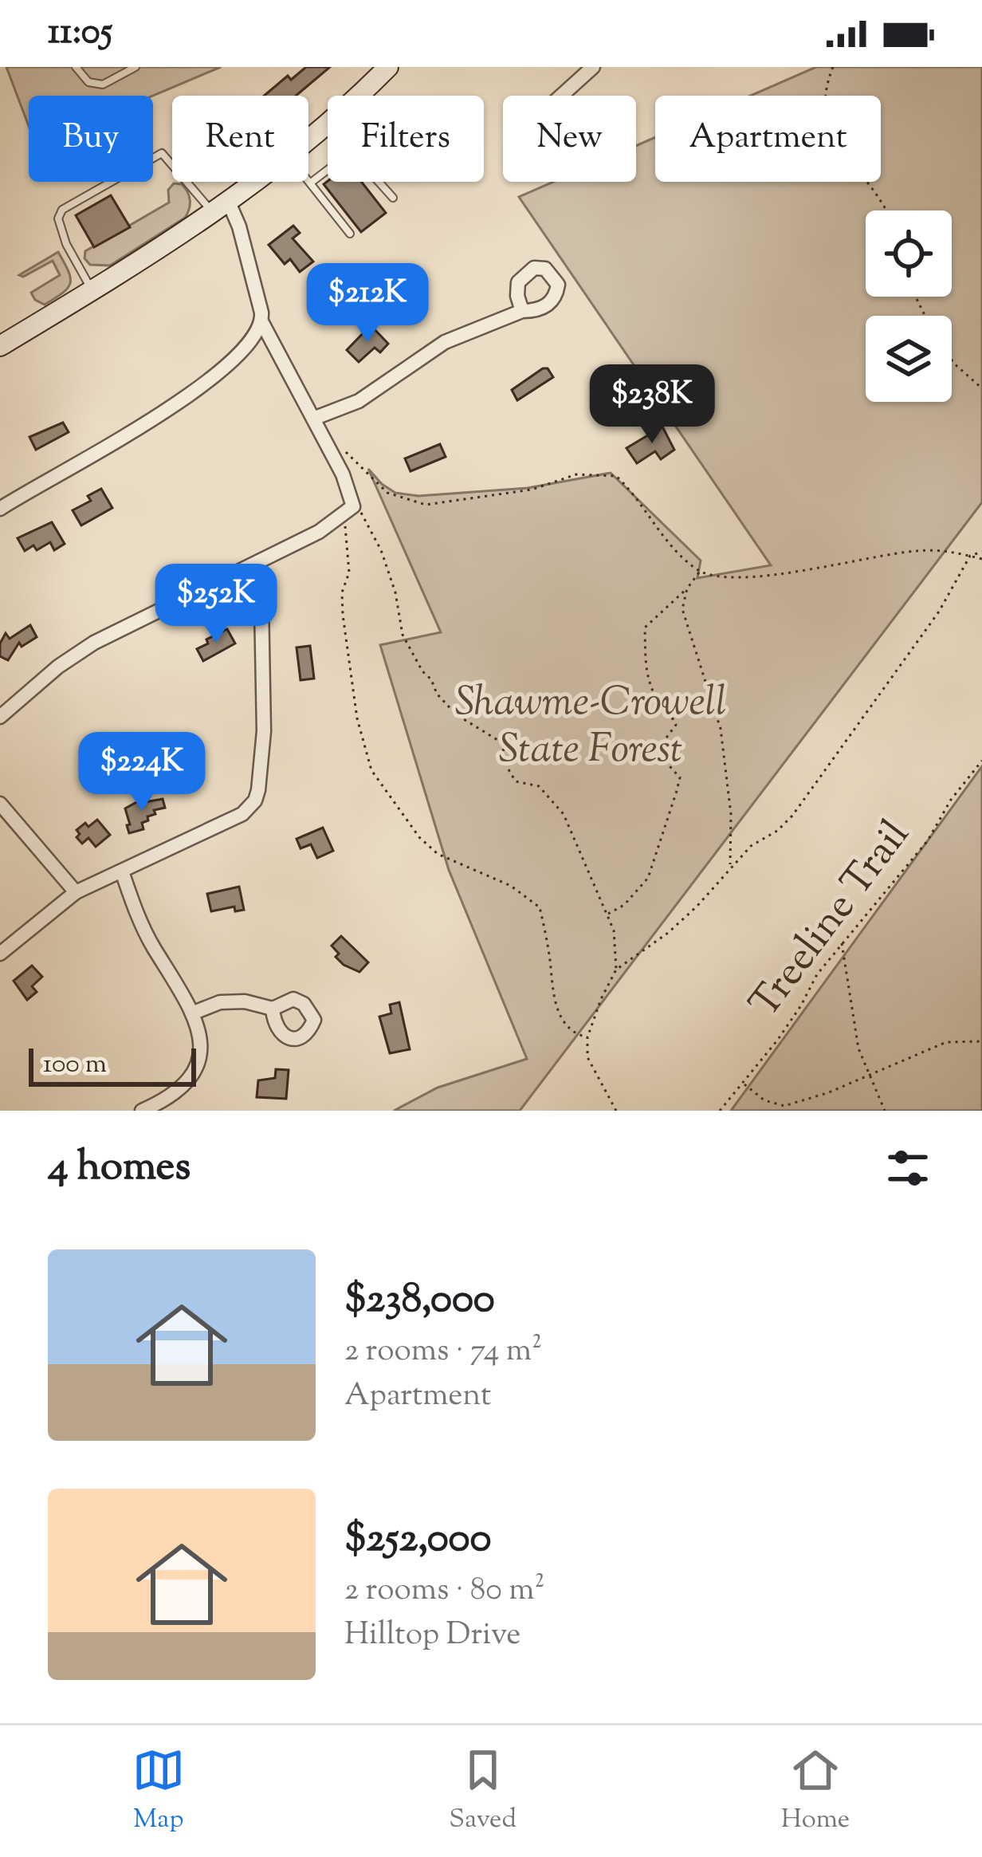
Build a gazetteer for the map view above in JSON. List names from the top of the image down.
{
  "streets": {
    "path": ["Treeline Trail"]
  },
  "parks": ["Shawme-Crowell State Forest"],
  "scale_bar": "100 m",
  "page": {
    "status": "11:05",
    "chip": [
      "Buy",
      "Rent",
      "Filters",
      "New",
      "Apartment"
    ],
    "price": [
      "$212K",
      "$238K",
      "$252K",
      "$224K"
    ],
    "scale": "100 m",
    "heading": "4 homes",
    "list": [
      {
        "name": "$238,000",
        "note": "2 rooms · 74 m² · Apartment"
      },
      {
        "name": "$252,000",
        "note": "2 rooms · 80 m² · Hilltop Drive"
      }
    ],
    "tabs": ["Map", "Saved", "Home"]
  }
}
